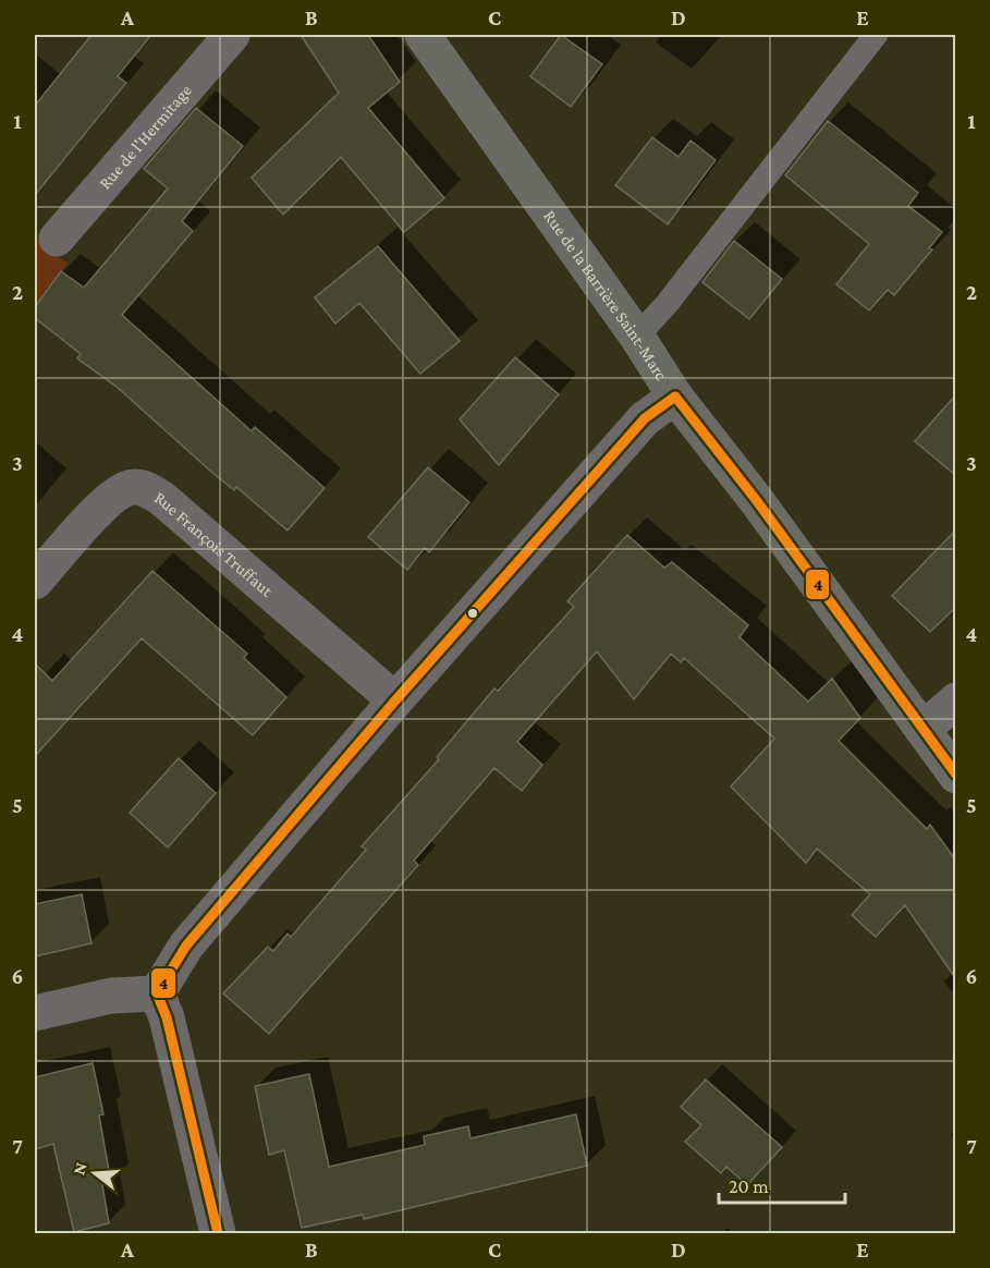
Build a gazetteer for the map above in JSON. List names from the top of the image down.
{
  "streets": {
    "main road": ["Rue de la Barrière Saint-Marc"],
    "street": ["Rue de l'Hermitage", "Rue François Truffaut"]
  },
  "lines": ["transit line 4"],
  "scale_bar": "20 m",
  "north": "left",
  "grid": {
    "columns": [
      "A",
      "B",
      "C",
      "D",
      "E"
    ],
    "rows": [
      "1",
      "2",
      "3",
      "4",
      "5",
      "6",
      "7"
    ]
  }
}
